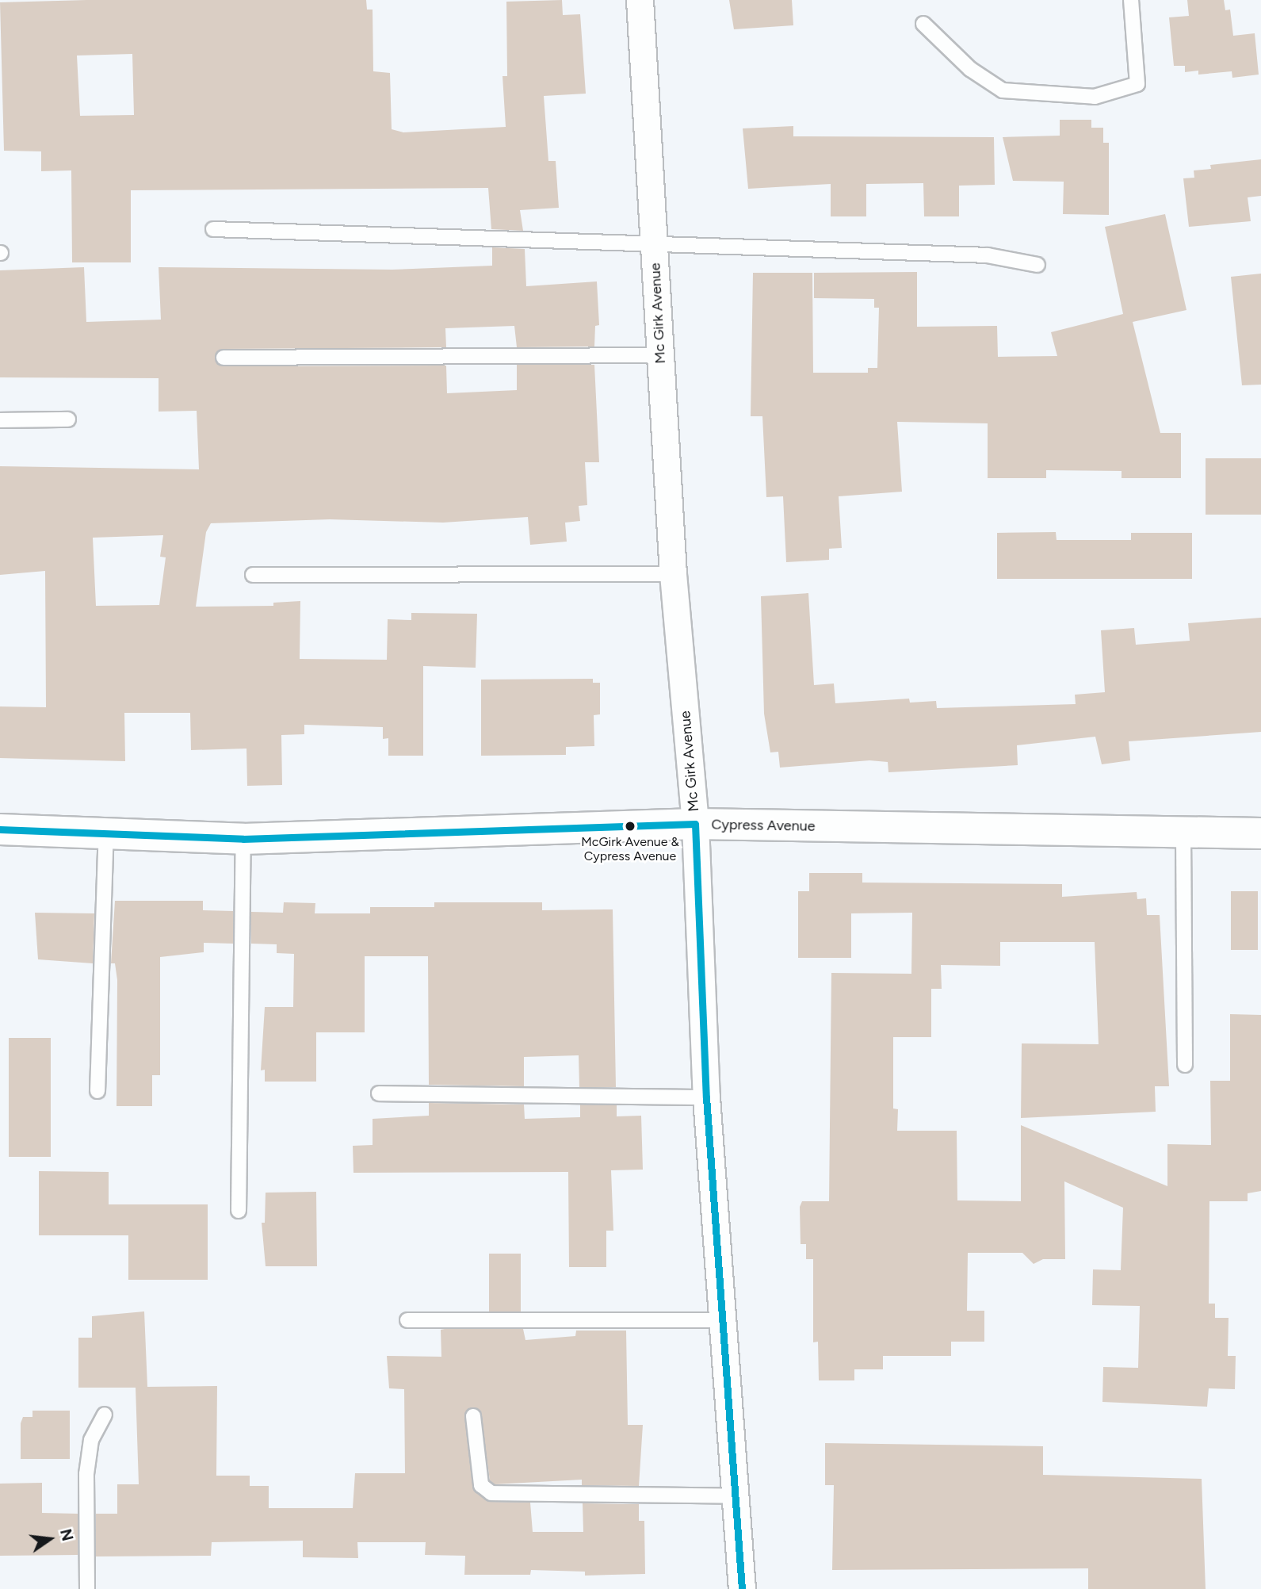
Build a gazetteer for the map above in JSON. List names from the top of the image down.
{
  "streets": {
    "street": ["Mc Girk Avenue", "Cypress Avenue"]
  },
  "crossings": [
    ["Mc Girk Avenue", "Cypress Avenue"]
  ],
  "places": ["McGirk Avenue & Cypress Avenue"],
  "north": "right"
}
